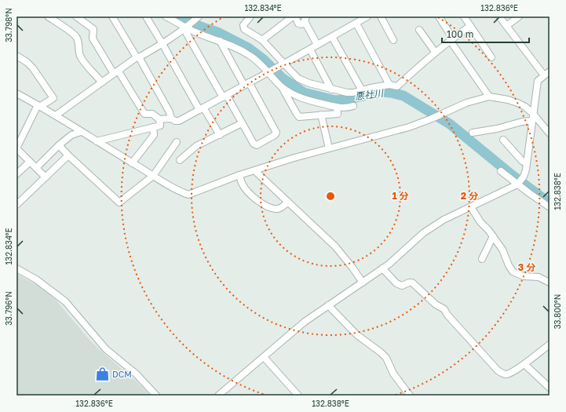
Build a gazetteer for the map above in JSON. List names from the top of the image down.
{
  "water": ["悪社川"],
  "places": {
    "shop": ["DCM"]
  },
  "scale_bar": "100 m",
  "coordinates": [
    "132.834°E",
    "132.836°E",
    "33.798°N",
    "132.838°E",
    "33.796°N",
    "33.800°N"
  ],
  "rings": ["1 分", "2 分", "3 分"]
}
